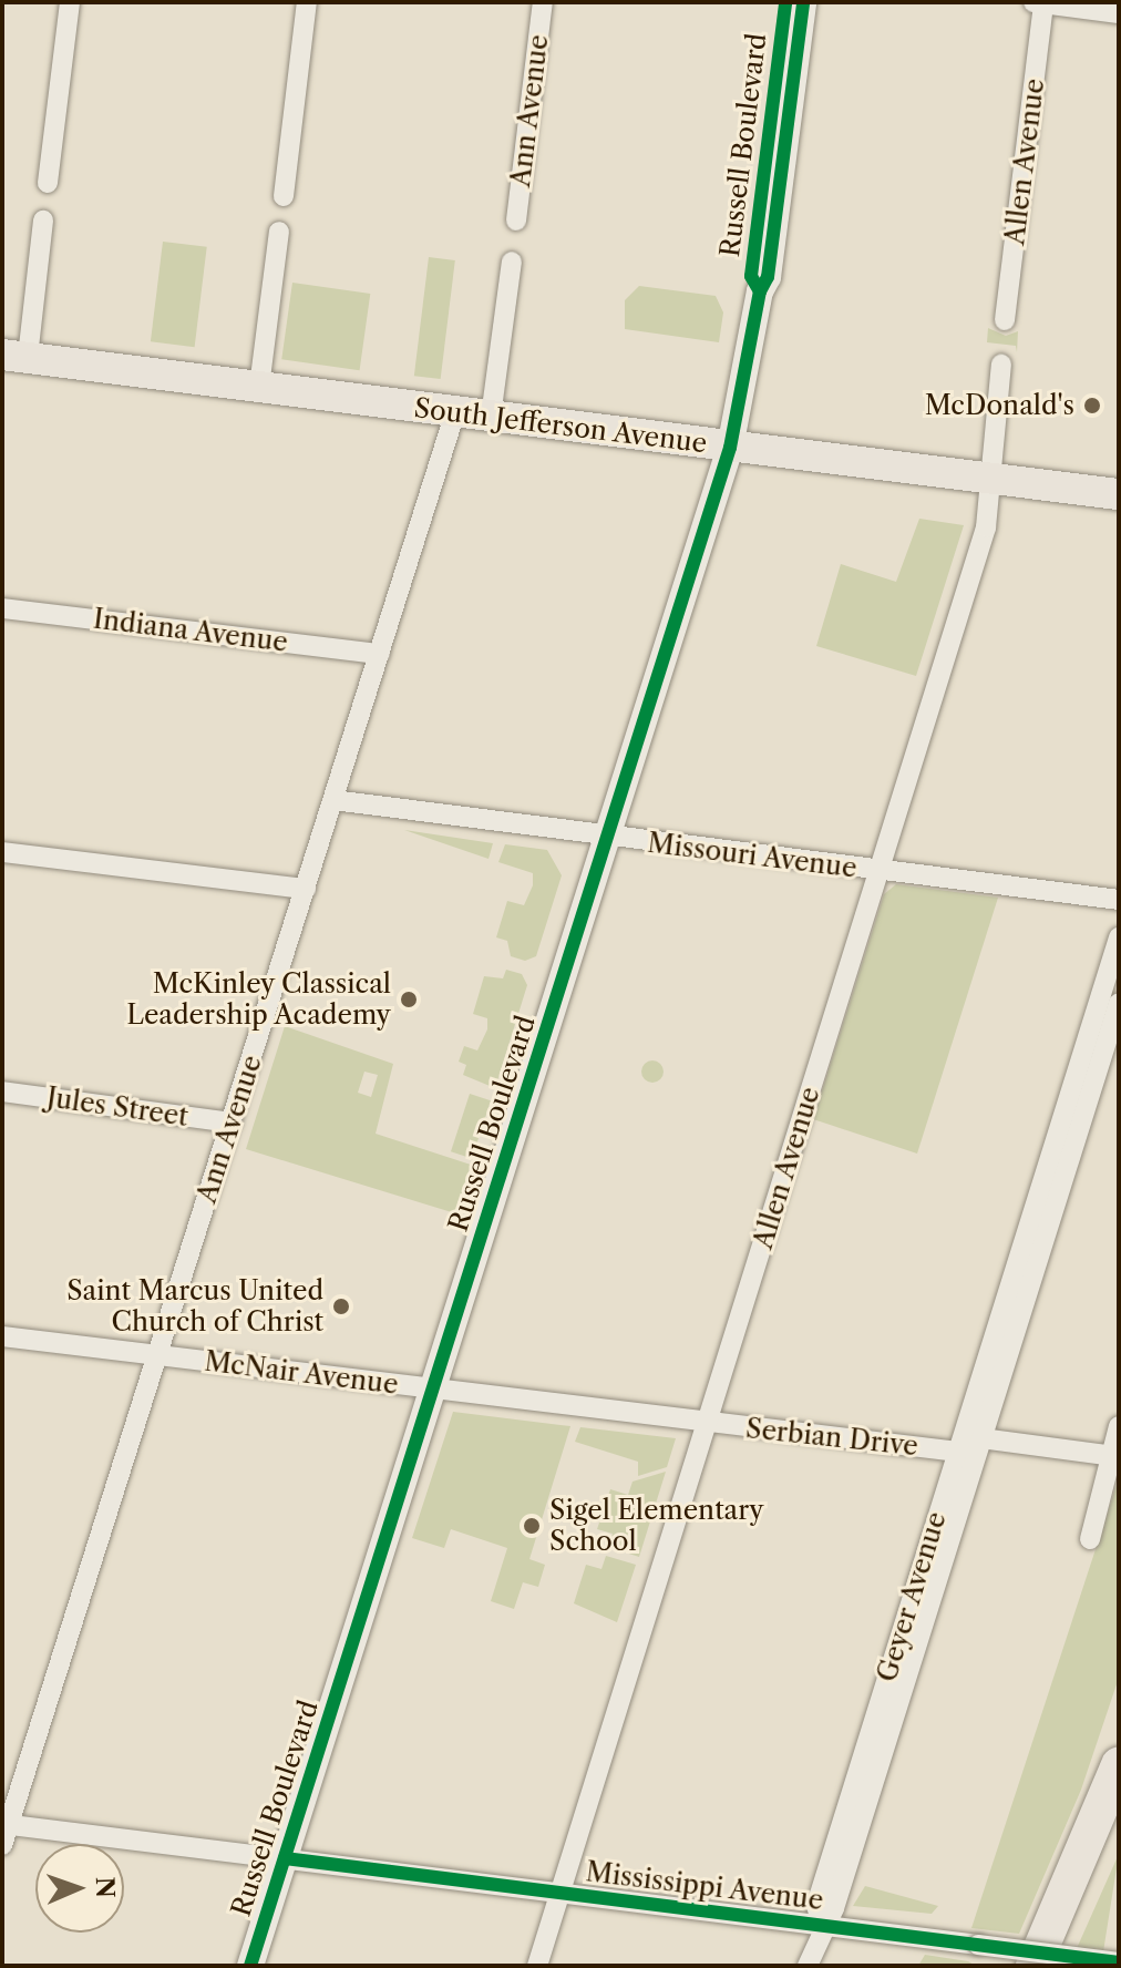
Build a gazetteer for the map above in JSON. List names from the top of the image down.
{
  "streets": {
    "main road": ["Russell Boulevard", "South Jefferson Avenue"],
    "street": [
      "Ann Avenue",
      "Allen Avenue",
      "Indiana Avenue",
      "Missouri Avenue",
      "Jules Street",
      "McNair Avenue",
      "Serbian Drive",
      "Geyer Avenue",
      "Mississippi Avenue"
    ]
  },
  "crossings": [
    ["Ann Avenue", "South Jefferson Avenue"],
    ["Ann Avenue", "Indiana Avenue"],
    ["Ann Avenue", "Missouri Avenue"],
    ["Ann Avenue", "Jules Street"],
    ["Ann Avenue", "McNair Avenue"],
    ["Ann Avenue", "Mississippi Avenue"],
    ["Russell Boulevard", "South Jefferson Avenue"],
    ["Russell Boulevard", "Missouri Avenue"],
    ["Russell Boulevard", "McNair Avenue"],
    ["Russell Boulevard", "Mississippi Avenue"],
    ["Allen Avenue", "South Jefferson Avenue"],
    ["Allen Avenue", "Missouri Avenue"],
    ["Allen Avenue", "McNair Avenue"],
    ["Allen Avenue", "Serbian Drive"],
    ["Allen Avenue", "Mississippi Avenue"],
    ["McNair Avenue", "Serbian Drive"],
    ["Serbian Drive", "Geyer Avenue"],
    ["Geyer Avenue", "Mississippi Avenue"]
  ],
  "places": [
    "McDonald's",
    "McKinley Classical Leadership Academy",
    "Saint Marcus United Church of Christ",
    "Sigel Elementary School"
  ],
  "north": "right"
}
